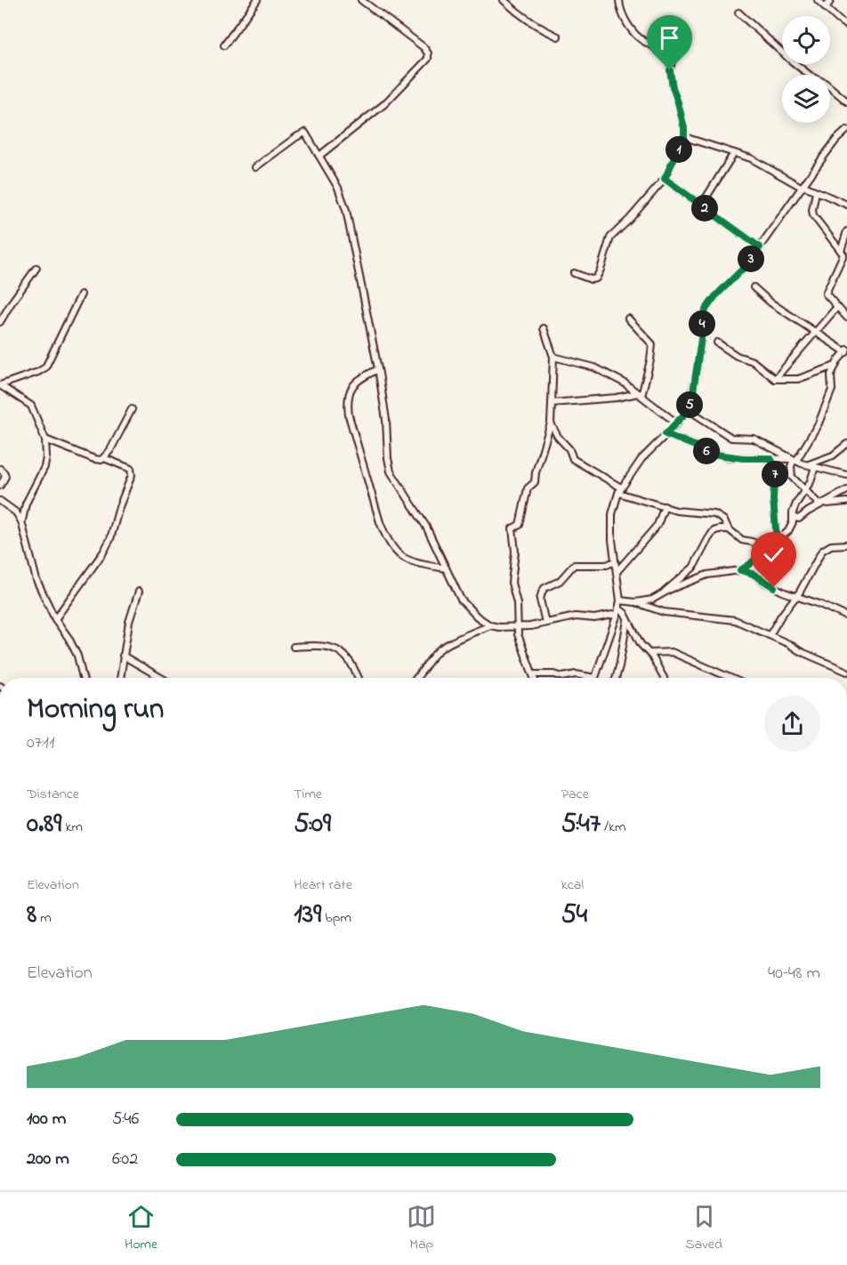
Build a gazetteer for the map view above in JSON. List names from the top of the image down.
{
  "page": {
    "pins": [
      "1",
      "2",
      "3",
      "4",
      "5",
      "6",
      "7"
    ],
    "heading": ["Morning run", "07:11"],
    "stats": [
      ["Distance", "0.89 km"],
      ["Time", "5:09"],
      ["Pace", "5:47 /km"],
      ["Elevation", "8 m"],
      ["Heart rate", "139 bpm"],
      ["kcal", "54"]
    ],
    "chart": ["Elevation", "40–48 m"],
    "list": [
      {
        "name": "100 m",
        "note": "5:46"
      },
      {
        "name": "200 m",
        "note": "6:02"
      }
    ],
    "tabs": ["Home", "Map", "Saved"]
  }
}
